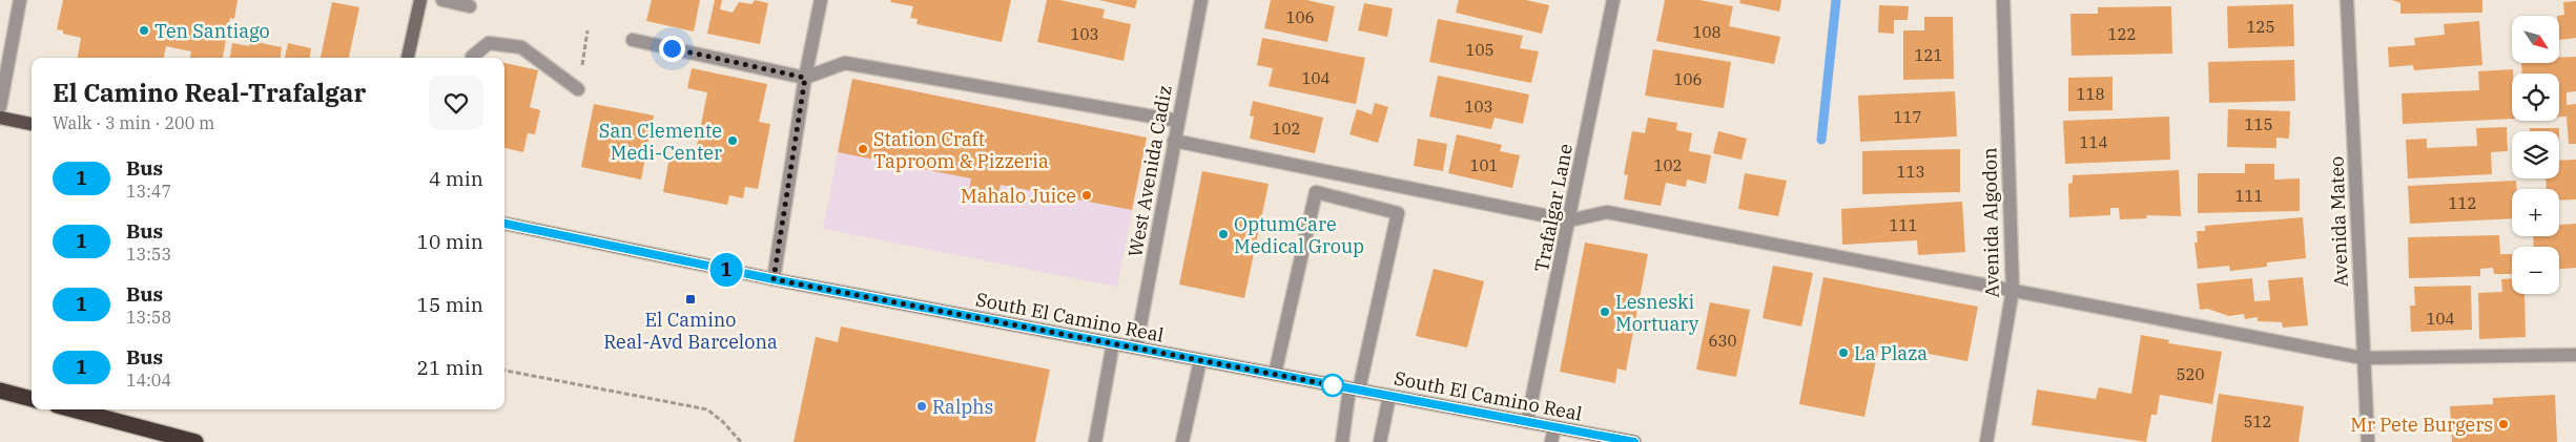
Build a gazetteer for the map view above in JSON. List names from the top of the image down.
{
  "streets": {
    "main road": ["South El Camino Real"],
    "street": [
      "West Avenida Cadiz",
      "Trafalgar Lane",
      "Avenida Mateo",
      "Avenida Algodon"
    ]
  },
  "crossings": [
    ["West Avenida Cadiz", "South El Camino Real"],
    ["Trafalgar Lane", "South El Camino Real"]
  ],
  "places": {
    "other": [
      "Ten Santiago",
      "San Clemente Medi-Center",
      "Station Craft Taproom & Pizzeria",
      "Mahalo Juice",
      "OptumCare Medical Group",
      "Lesneski Mortuary",
      "La Plaza",
      "Ralphs",
      "Mr Pete Burgers"
    ],
    "transit": ["El Camino Real-Avd Barcelona"]
  },
  "lines": ["bus line 1"],
  "house_numbers": [
    "106",
    "125",
    "108",
    "103",
    "122",
    "105",
    "121",
    "104",
    "106",
    "118",
    "103",
    "117",
    "115",
    "102",
    "114",
    "101",
    "102",
    "113",
    "111",
    "112",
    "111",
    "104",
    "630",
    "520",
    "512"
  ],
  "north": "bottom right",
  "page": {
    "on_map": "1",
    "map_buttons": ["+", "−"],
    "heading": ["El Camino Real-Trafalgar", "Walk · 3 min · 200 m"],
    "list": [
      {
        "mark": "1",
        "name": "Bus",
        "note": "13:47",
        "value": "4 min"
      },
      {
        "mark": "1",
        "name": "Bus",
        "note": "13:53",
        "value": "10 min"
      },
      {
        "mark": "1",
        "name": "Bus",
        "note": "13:58",
        "value": "15 min"
      },
      {
        "mark": "1",
        "name": "Bus",
        "note": "14:04",
        "value": "21 min"
      }
    ]
  }
}
